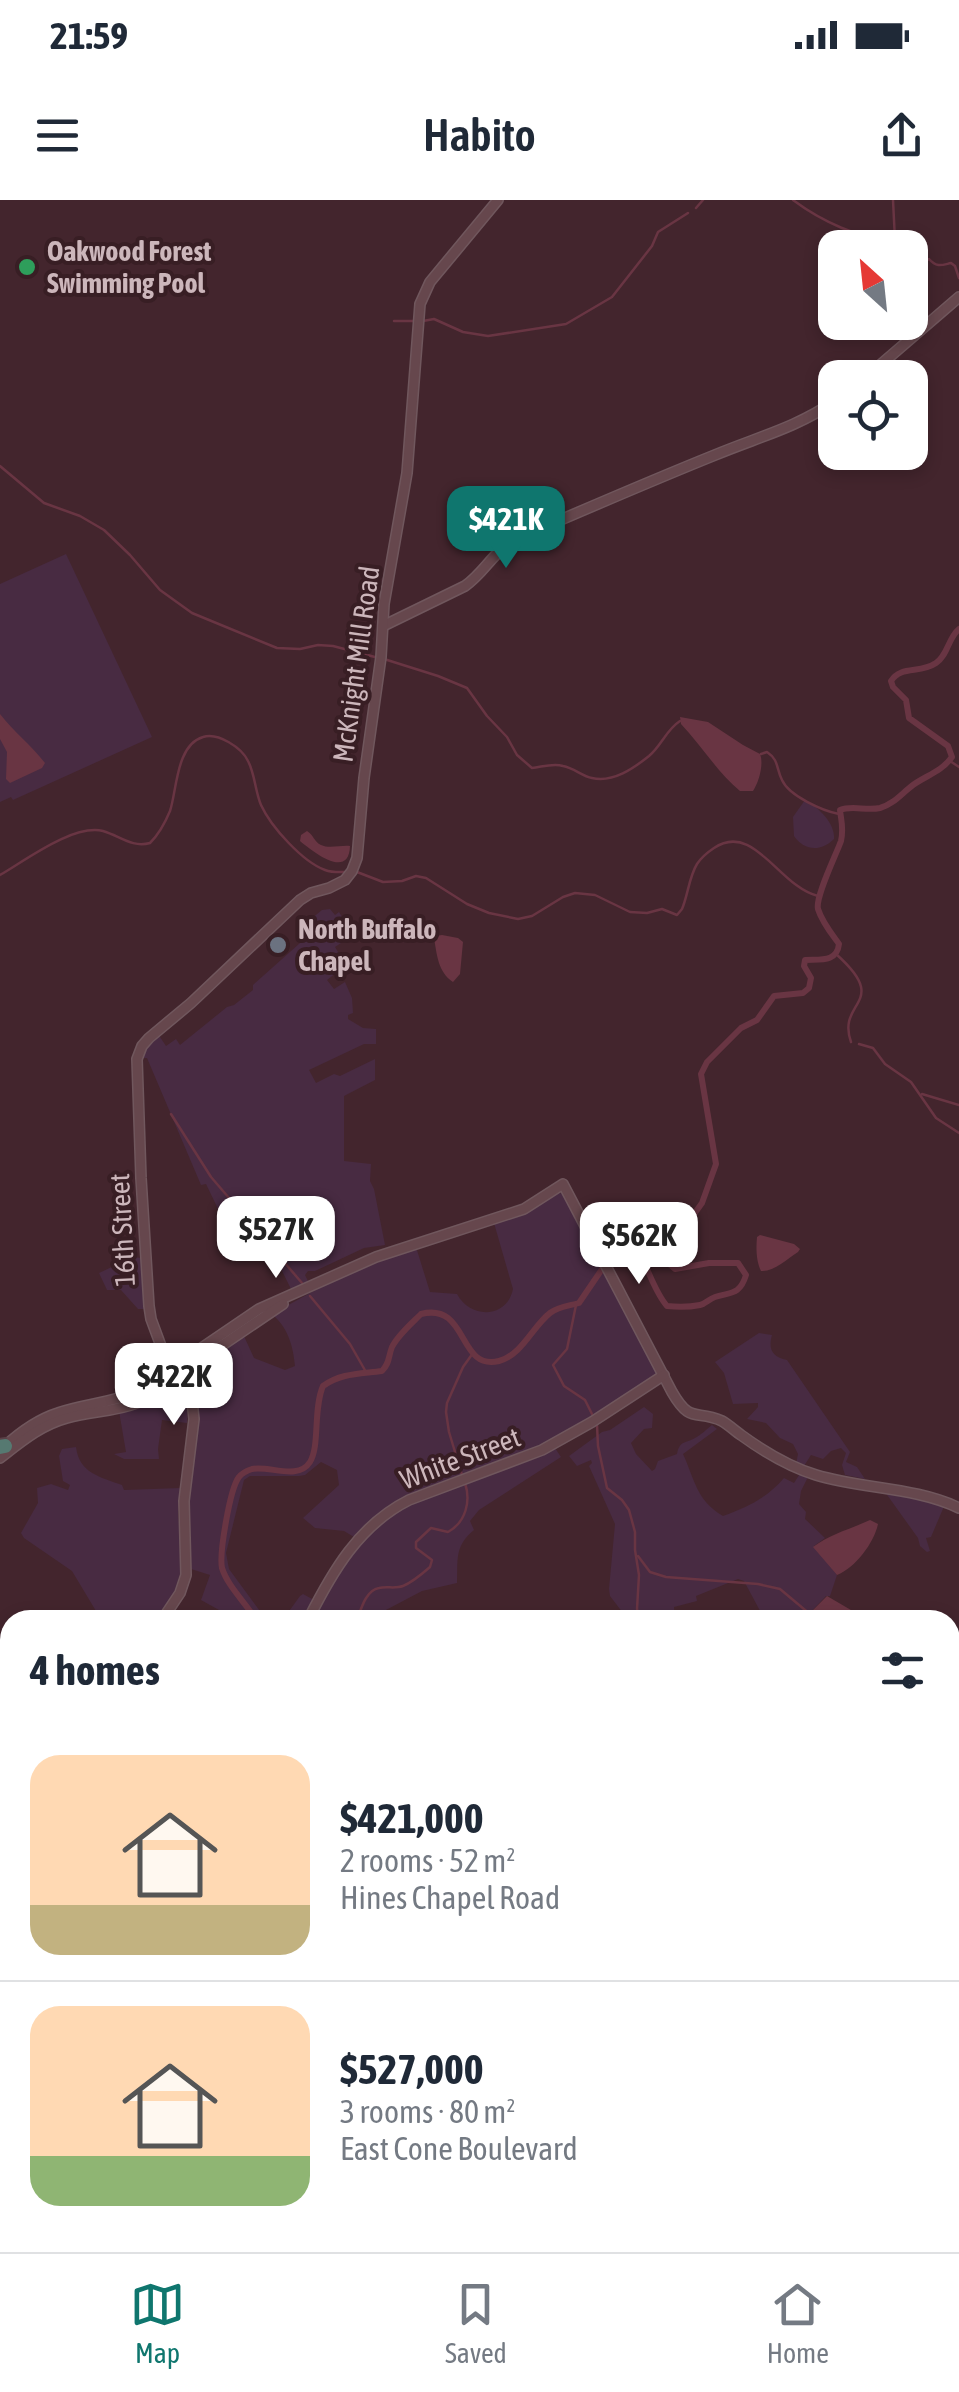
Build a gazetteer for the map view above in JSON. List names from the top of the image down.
{
  "streets": {
    "street": ["McKnight Mill Road", "16th Street", "White Street"]
  },
  "crossings": [
    ["McKnight Mill Road", "16th Street"]
  ],
  "places": ["Oakwood Forest Swimming Pool", "North Buffalo Chapel"],
  "north": "top left",
  "page": {
    "status": "21:59",
    "header": "Habito",
    "price": [
      "$421K",
      "$527K",
      "$562K",
      "$422K"
    ],
    "heading": "4 homes",
    "list": [
      {
        "name": "$421,000",
        "note": "2 rooms · 52 m² · Hines Chapel Road"
      },
      {
        "name": "$527,000",
        "note": "3 rooms · 80 m² · East Cone Boulevard"
      }
    ],
    "tabs": ["Map", "Saved", "Home"]
  }
}
